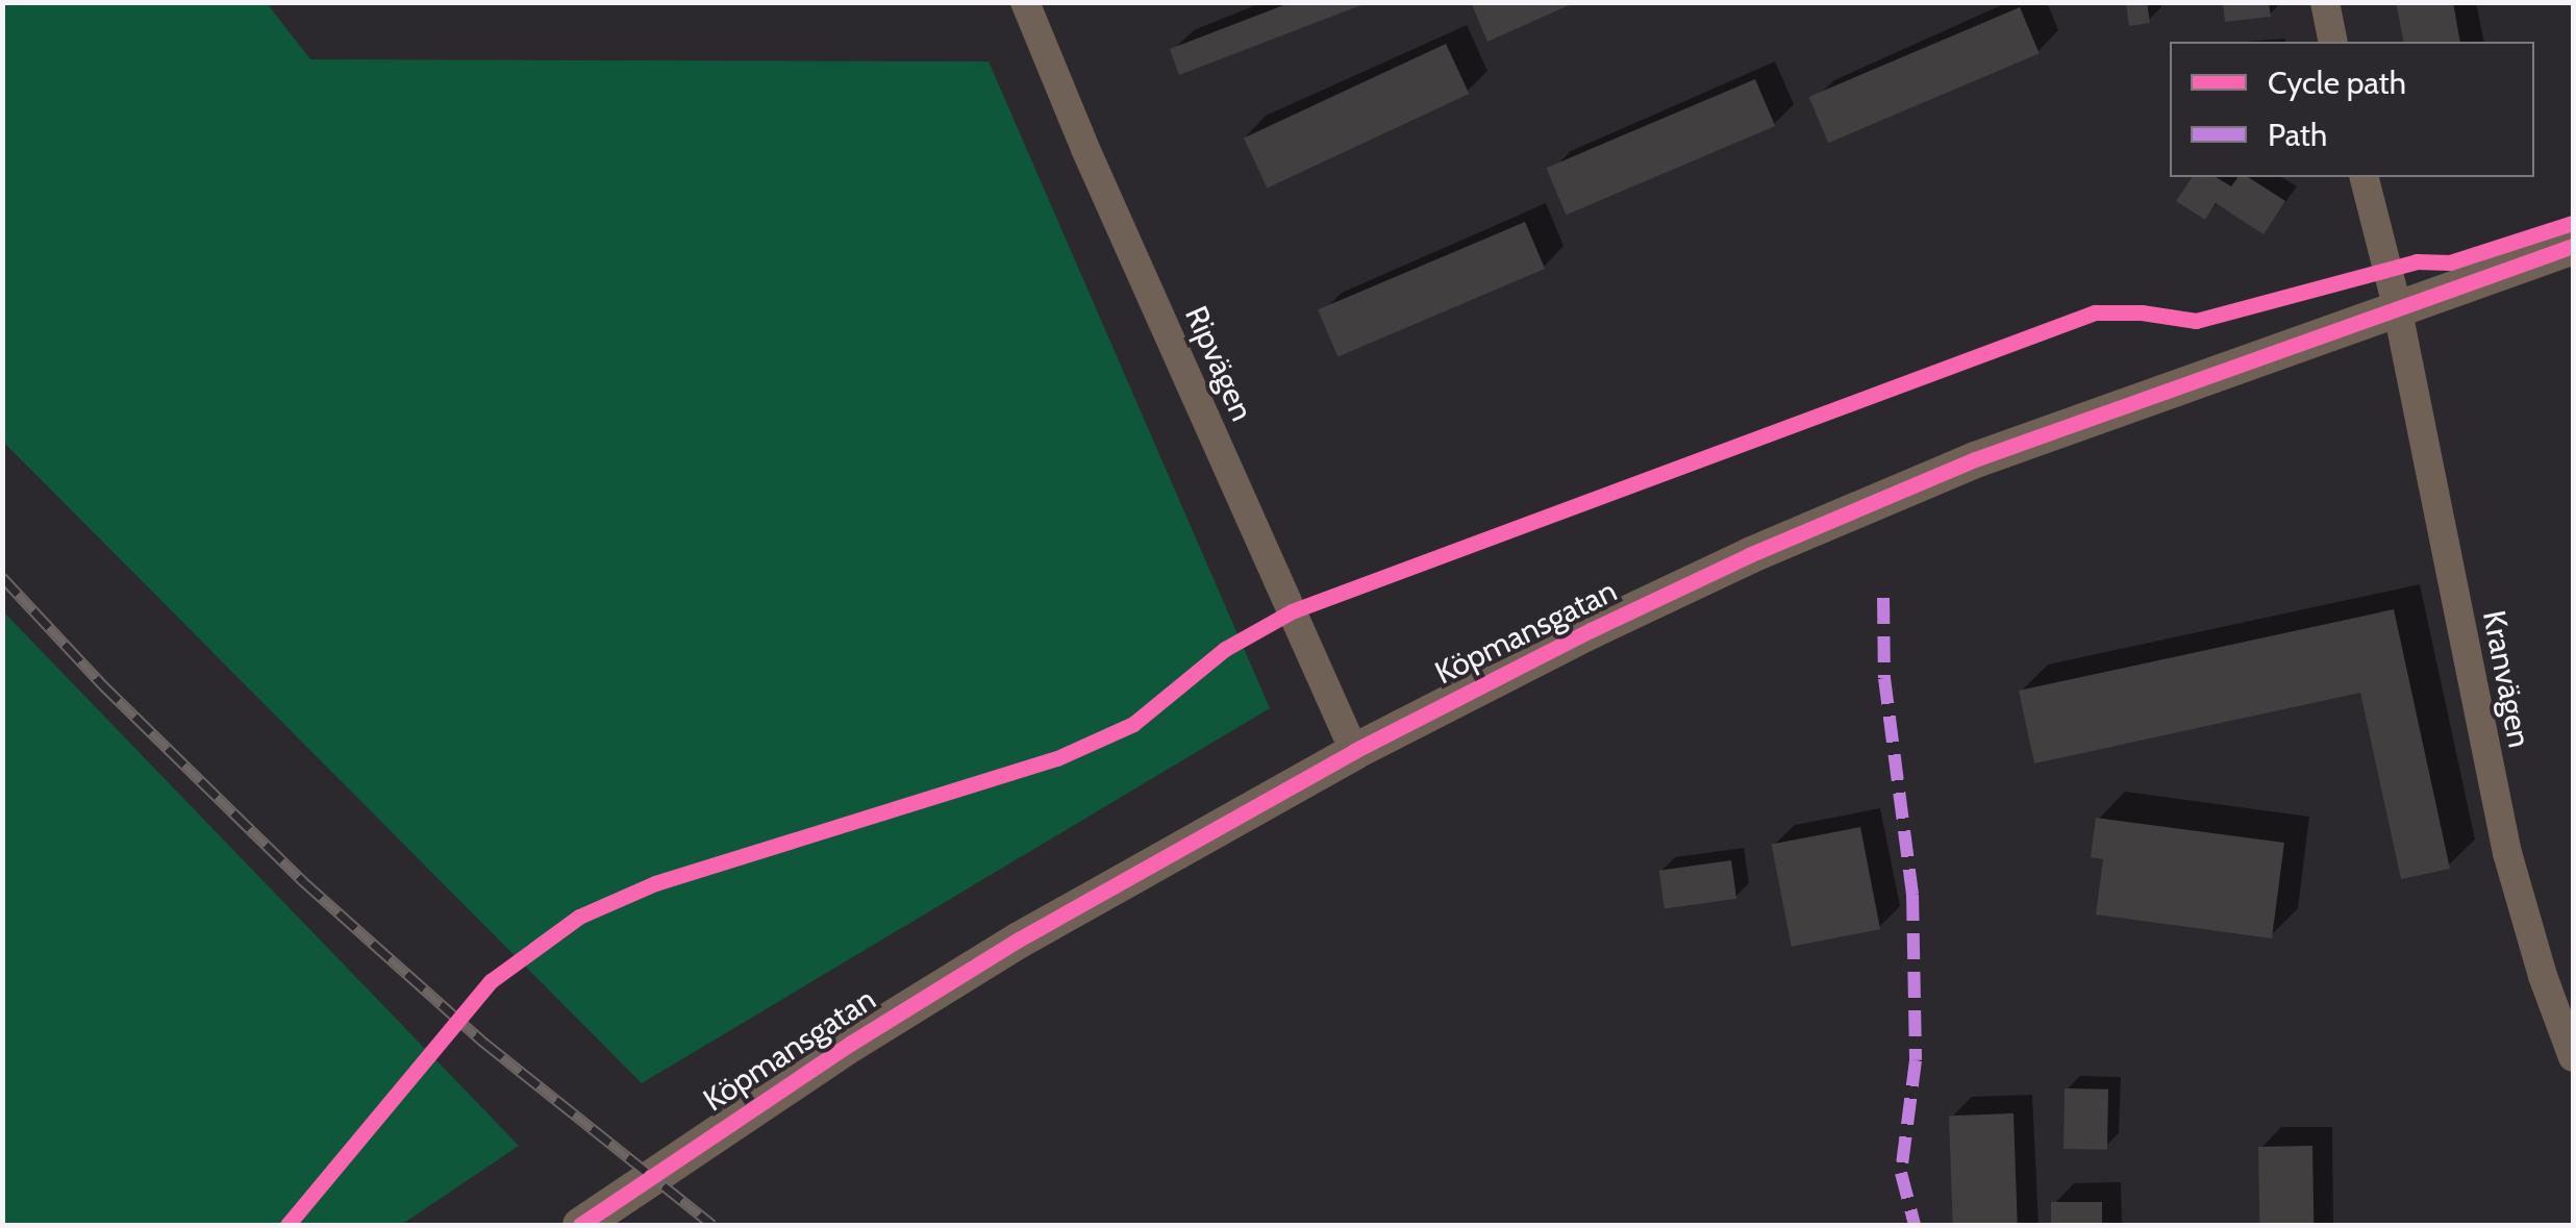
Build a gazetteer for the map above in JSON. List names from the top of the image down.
{
  "streets": {
    "street": ["Ripvägen", "Köpmansgatan", "Kranvägen"]
  },
  "crossings": [
    ["Ripvägen", "Köpmansgatan"],
    ["Köpmansgatan", "Kranvägen"]
  ],
  "legend": ["Cycle path", "Path"]
}
